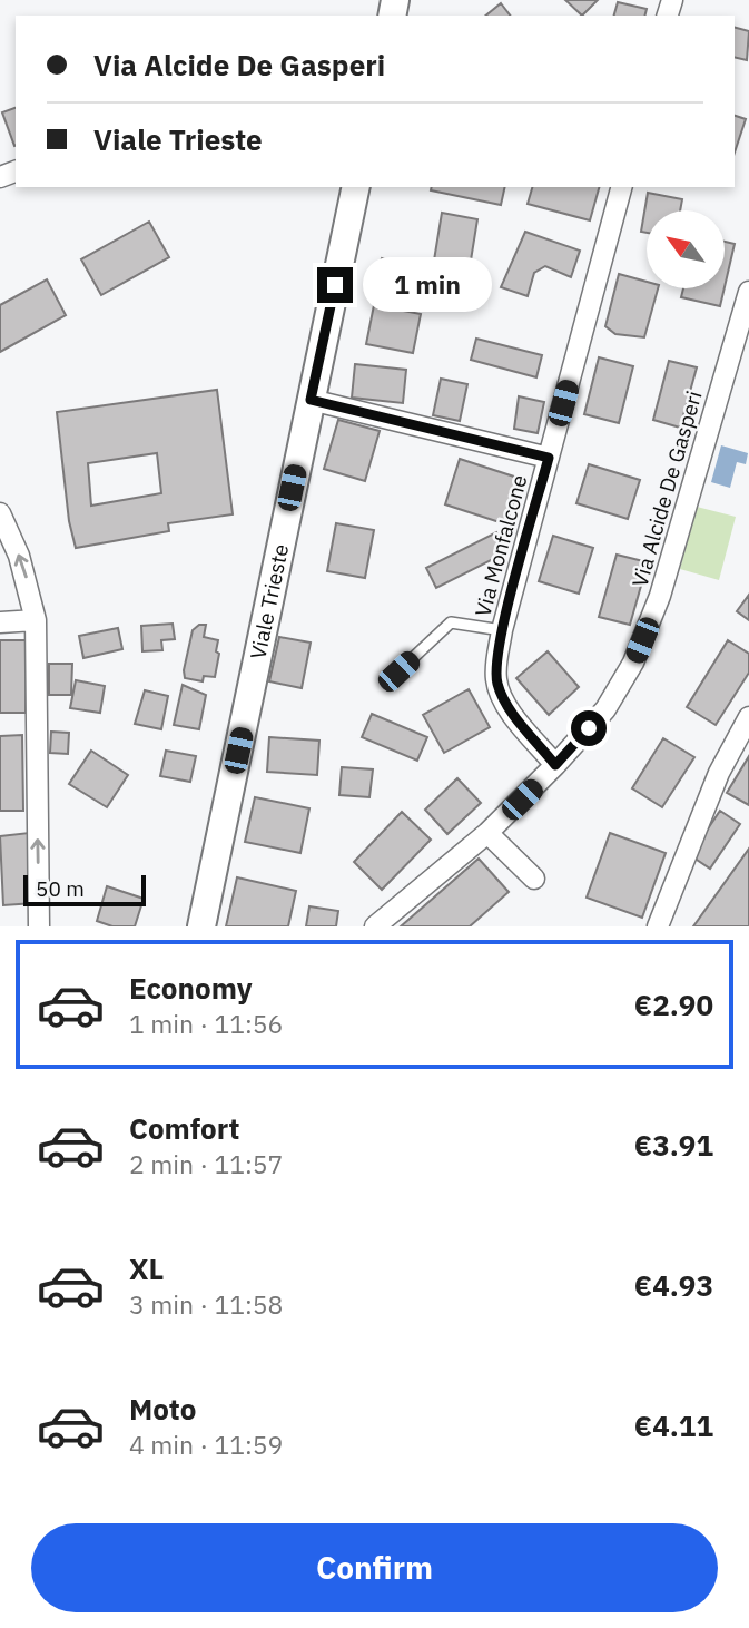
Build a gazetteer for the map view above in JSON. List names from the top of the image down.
{
  "streets": {
    "main road": ["Viale Trieste"],
    "street": ["Via Alcide De Gasperi", "Via Monfalcone"]
  },
  "crossings": [
    ["Via Alcide De Gasperi", "Via Monfalcone"]
  ],
  "scale_bar": "50 m",
  "north": "top left",
  "page": {
    "banner": ["Via Alcide De Gasperi", "Viale Trieste"],
    "bubble": "1 min",
    "scale": "50 m",
    "list": [
      {
        "name": "Economy",
        "note": "1 min · 11:56",
        "value": "€2.90"
      },
      {
        "name": "Comfort",
        "note": "2 min · 11:57",
        "value": "€3.91"
      },
      {
        "name": "XL",
        "note": "3 min · 11:58",
        "value": "€4.93"
      },
      {
        "name": "Moto",
        "note": "4 min · 11:59",
        "value": "€4.11"
      }
    ],
    "buttons": "Confirm"
  }
}
